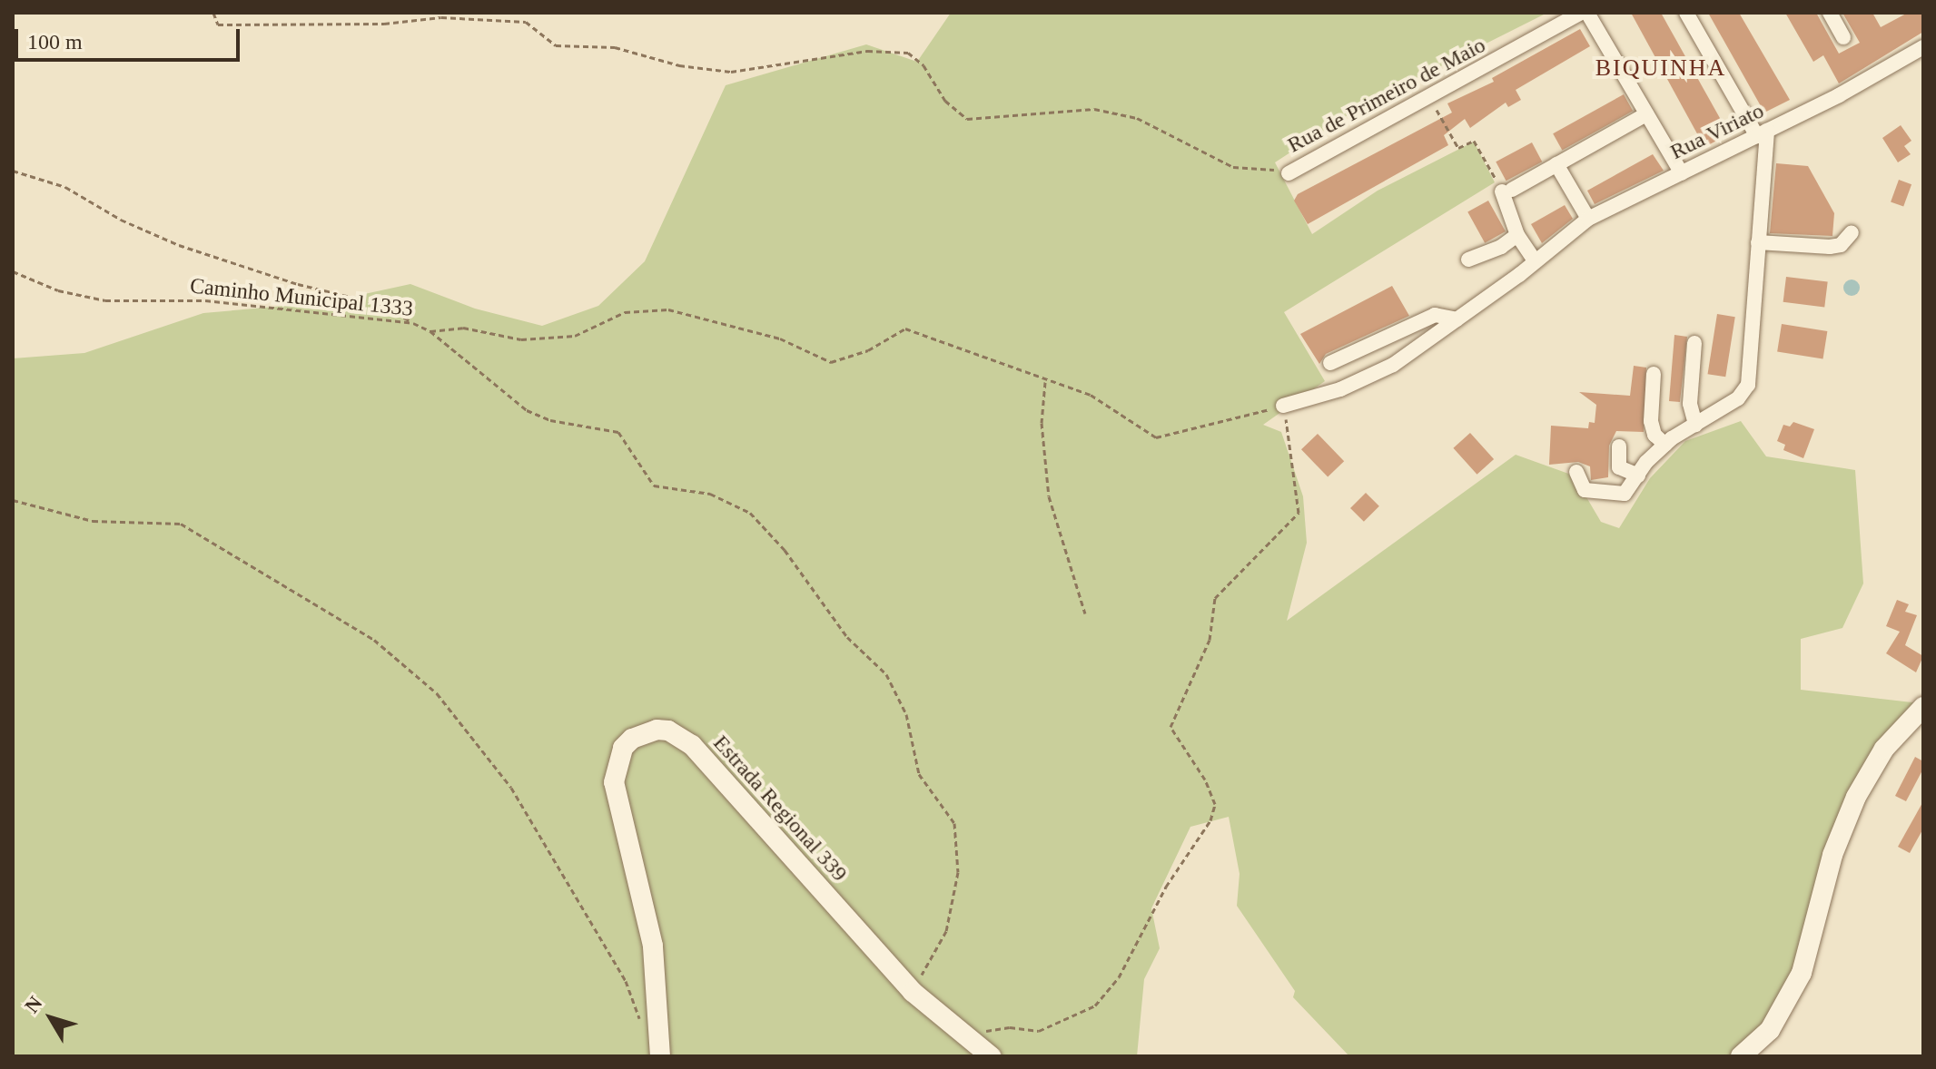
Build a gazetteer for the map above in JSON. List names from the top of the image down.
{
  "streets": {
    "main road": ["Estrada Regional 339"],
    "street": ["Rua de Primeiro de Maio", "Rua Viriato"],
    "path": ["Caminho Municipal 1333"]
  },
  "crossings": [
    ["Caminho Municipal 1333", "Estrada Regional 339"]
  ],
  "districts": ["BIQUINHA"],
  "scale_bar": "100 m",
  "north": "top left"
}
